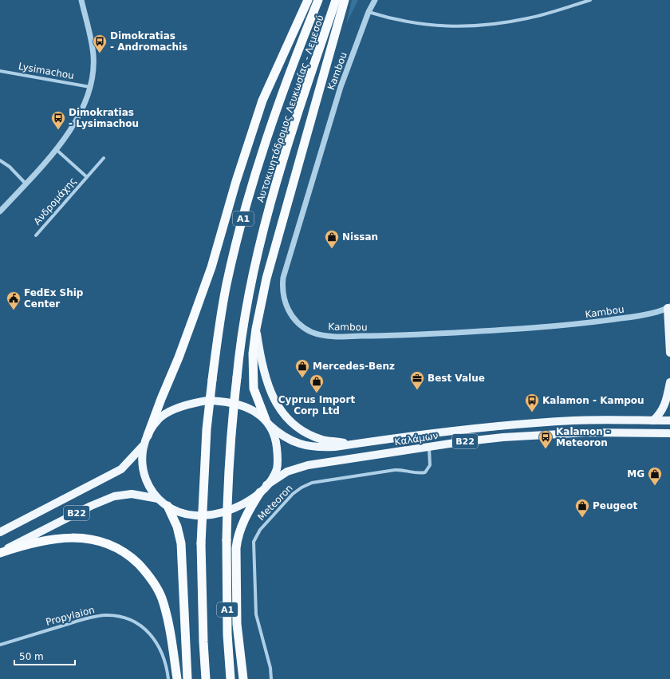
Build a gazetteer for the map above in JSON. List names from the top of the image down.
{
  "streets": {
    "highway": ["Αυτοκινητόδρομος Λευκωσίας - Λεμεσού", "A1"],
    "main road": ["Καλάμων", "B22"],
    "street": [
      "Lysimachou",
      "Kambou",
      "Ανδρομάχης",
      "Meteoron",
      "Propylaion"
    ]
  },
  "crossings": [
    ["Καλάμων", "B22"],
    ["Καλάμων", "Meteoron"]
  ],
  "places": {
    "bus stop": [
      "Dimokratias - Andromachis",
      "Dimokratias - Lysimachou",
      "Kalamon - Kampou",
      "Kalamon - Meteoron"
    ],
    "shop": [
      "Nissan",
      "Mercedes-Benz",
      "Cyprus Import Corp Ltd",
      "MG",
      "Peugeot"
    ],
    "public building": ["FedEx Ship Center"],
    "office": ["Best Value"]
  },
  "scale_bar": "50 m"
}
